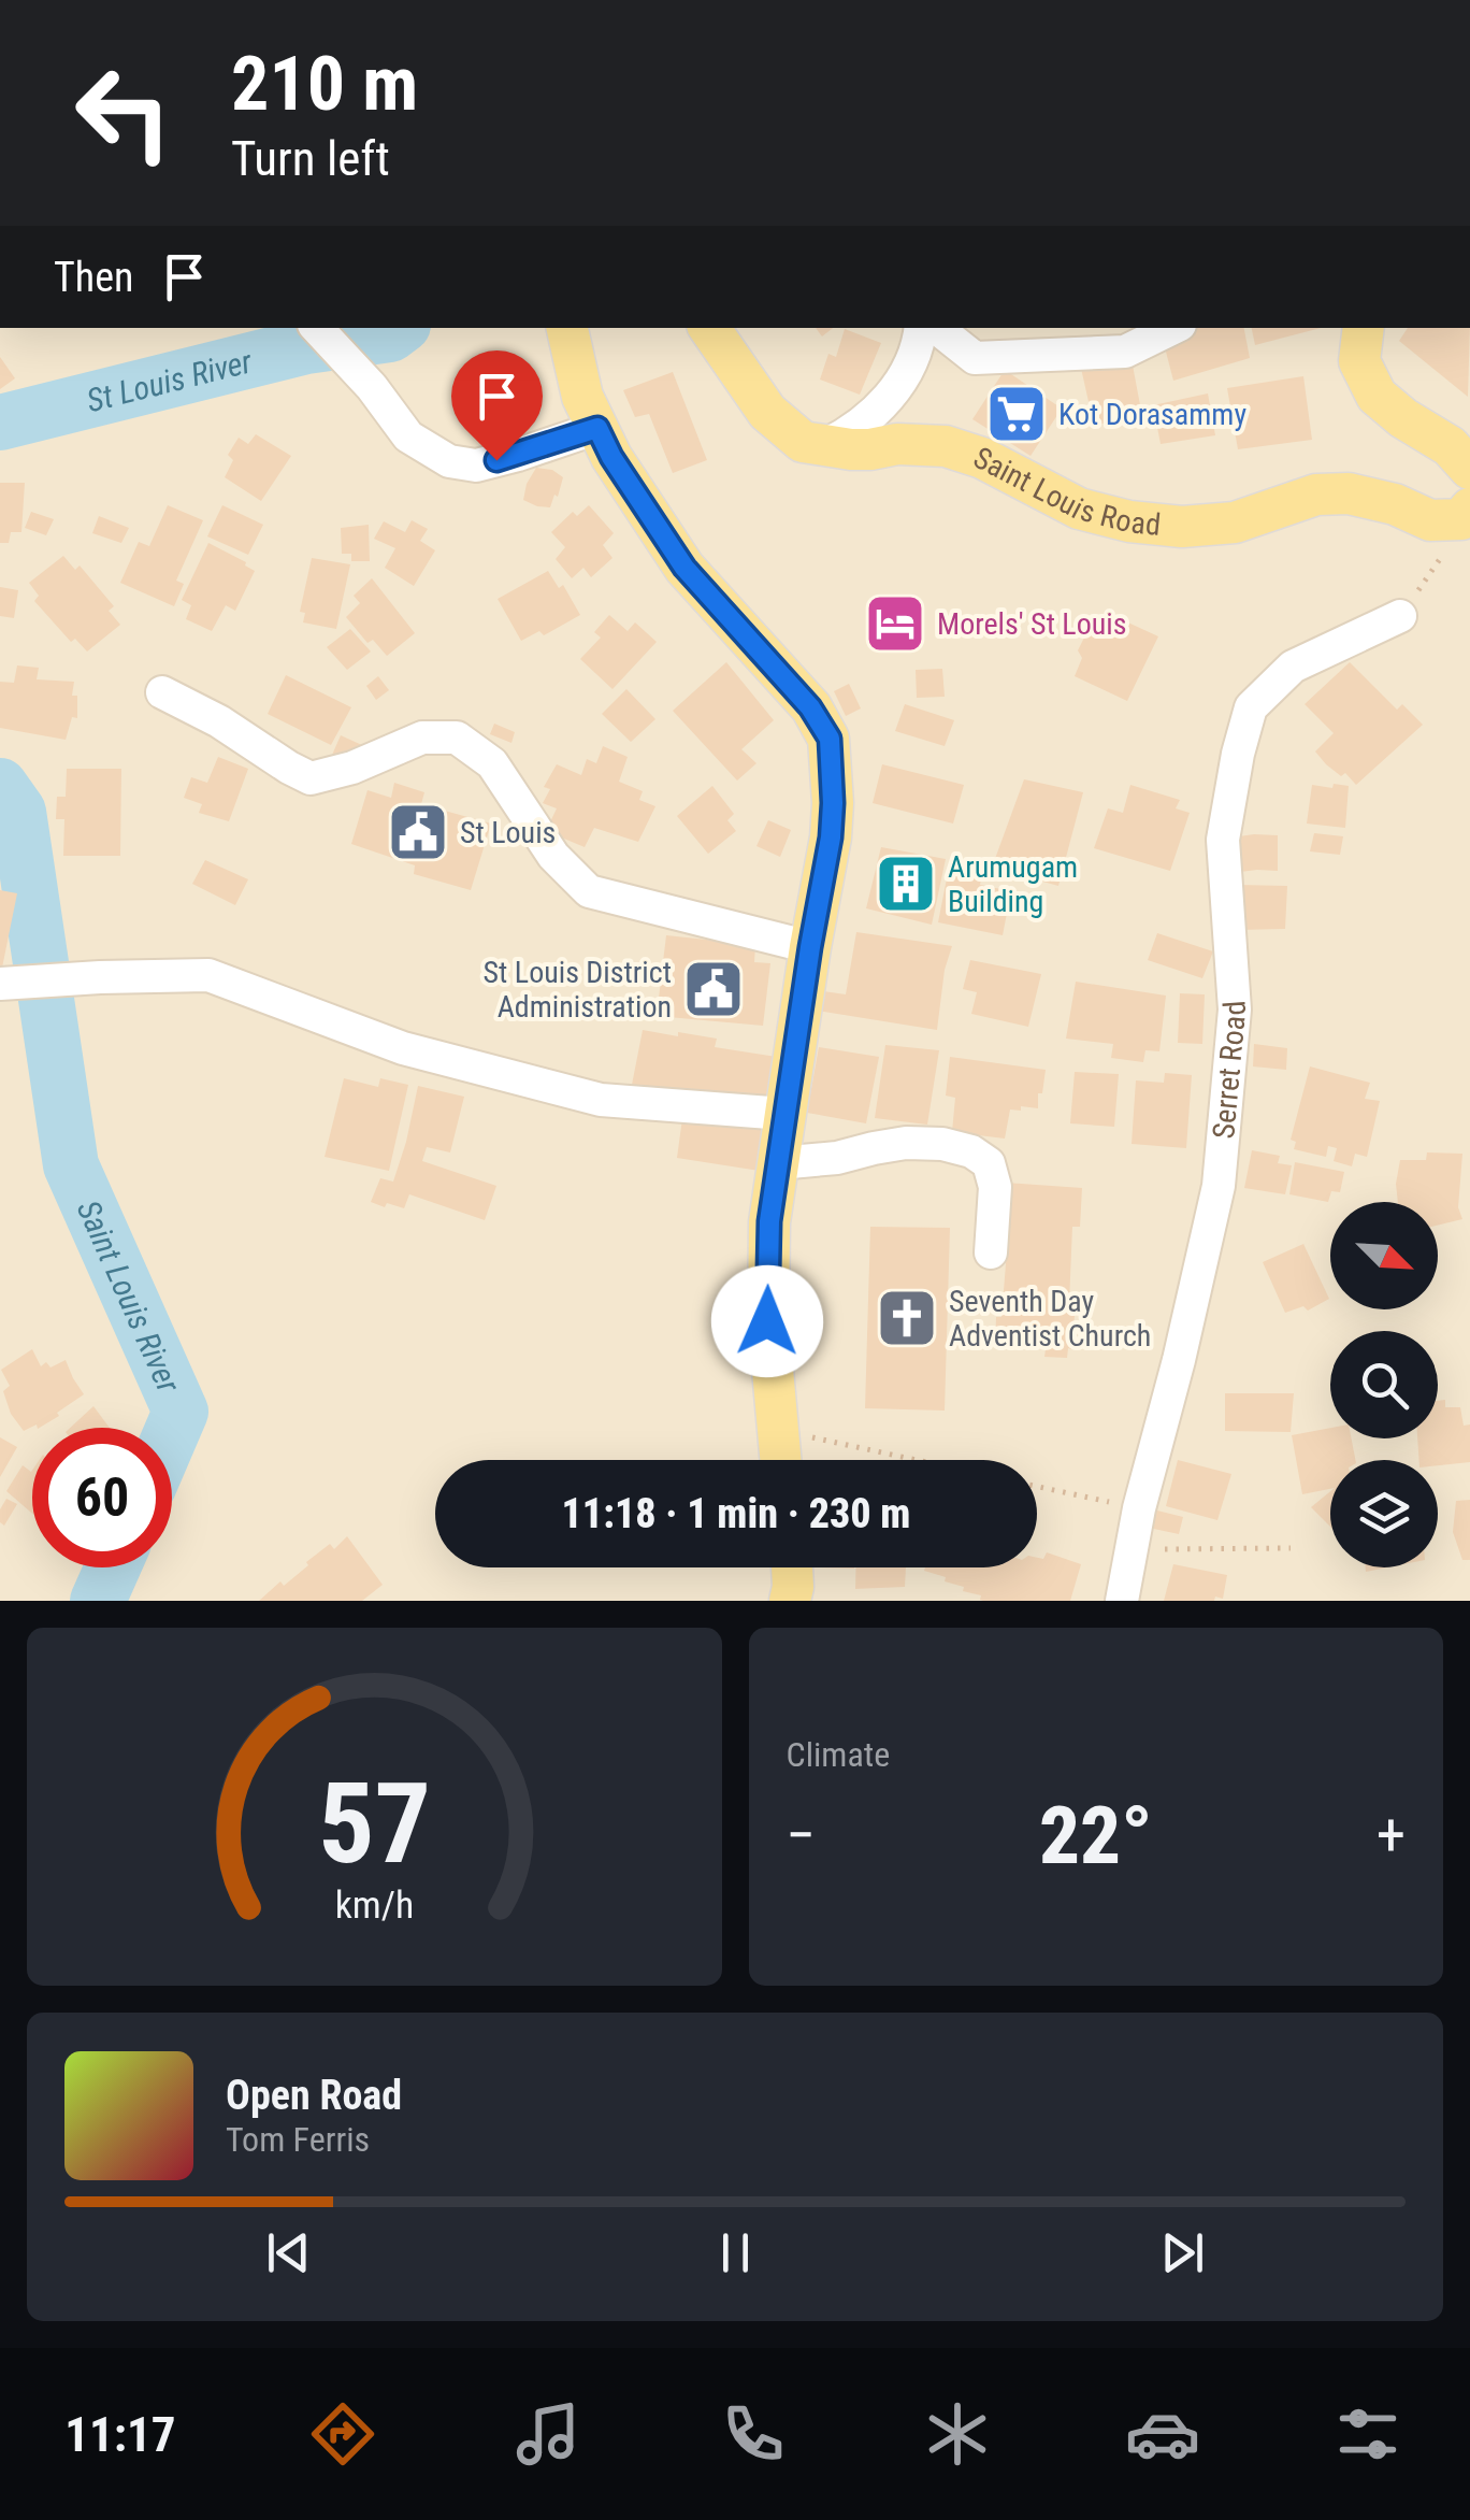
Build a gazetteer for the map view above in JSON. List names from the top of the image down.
{
  "streets": {
    "main road": ["Saint Louis Road"],
    "street": ["Serret Road"]
  },
  "water": ["St Louis River", "Saint Louis River"],
  "places": {
    "supermarket": ["Kot Dorasammy"],
    "hotel": ["Morels' St Louis"],
    "public building": ["St Louis", "St Louis District Administration"],
    "building": ["Arumugam Building"],
    "church": ["Seventh Day Adventist Church"]
  },
  "north": "bottom right",
  "page": {
    "turn": ["210 m", "Turn left"],
    "then": "Then",
    "limit": "60",
    "trip": "11:18 · 1 min · 230 m",
    "tile": "Climate",
    "heat": ["−", "22°", "+"],
    "song": ["Open Road", "Tom Ferris"],
    "tabs": "11:17",
    "gauge": ["57", "km/h"]
  }
}
